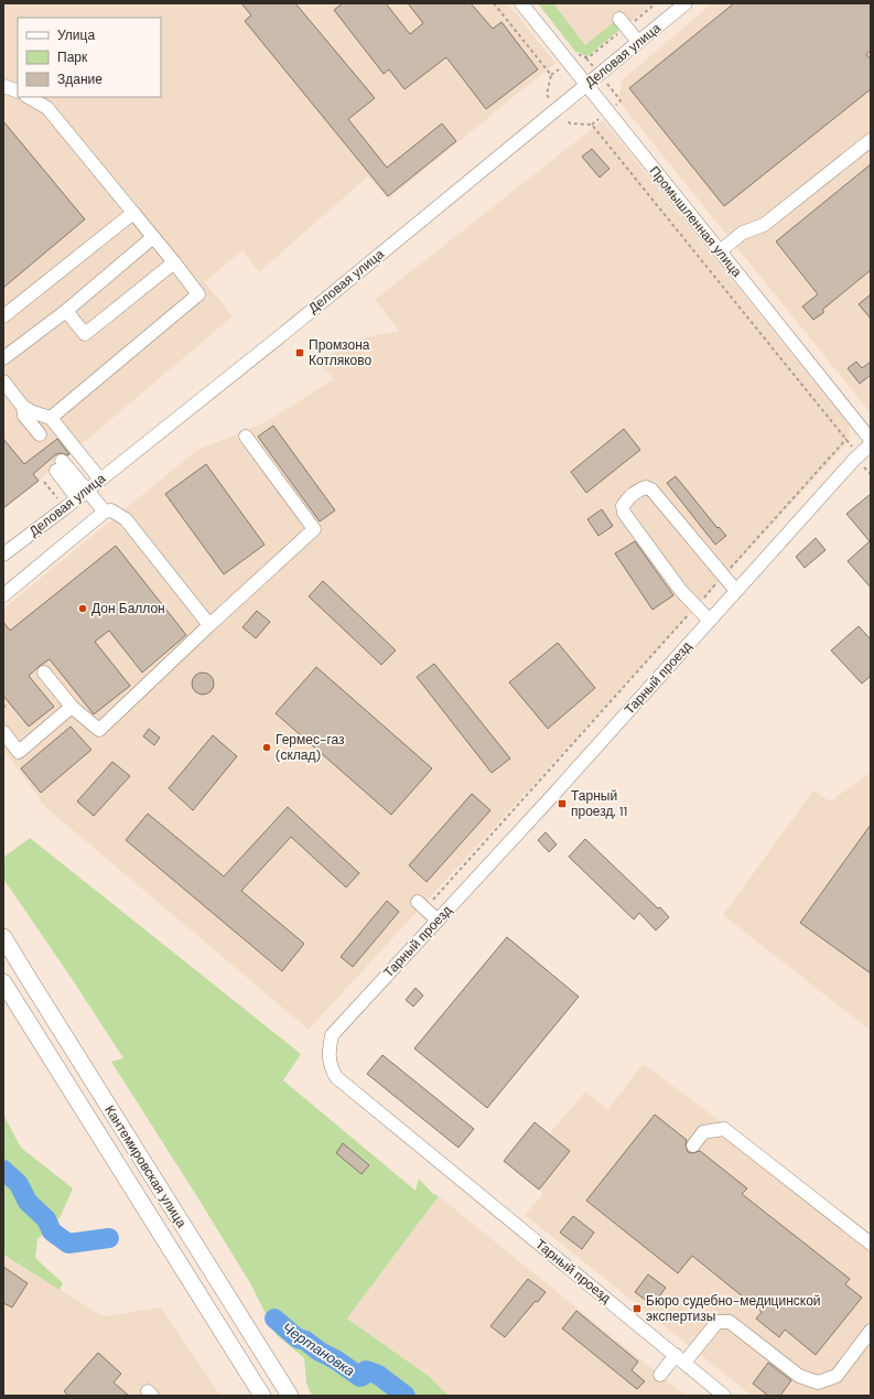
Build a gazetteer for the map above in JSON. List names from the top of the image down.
{
  "streets": {
    "main road": ["Кантемировская улица"],
    "street": ["Деловая улица", "Промышленная улица", "Тарный проезд"]
  },
  "crossings": [
    ["Деловая улица", "Промышленная улица"]
  ],
  "water": ["Чертановка"],
  "places": {
    "transit": ["Промзона Котляково", "Тарный проезд, 11", "Бюро судебно-медицинской экспертизы"],
    "other": ["Дон Баллон", "Гермес-газ (склад)"]
  },
  "legend": ["Улица", "Парк", "Здание"]
}
